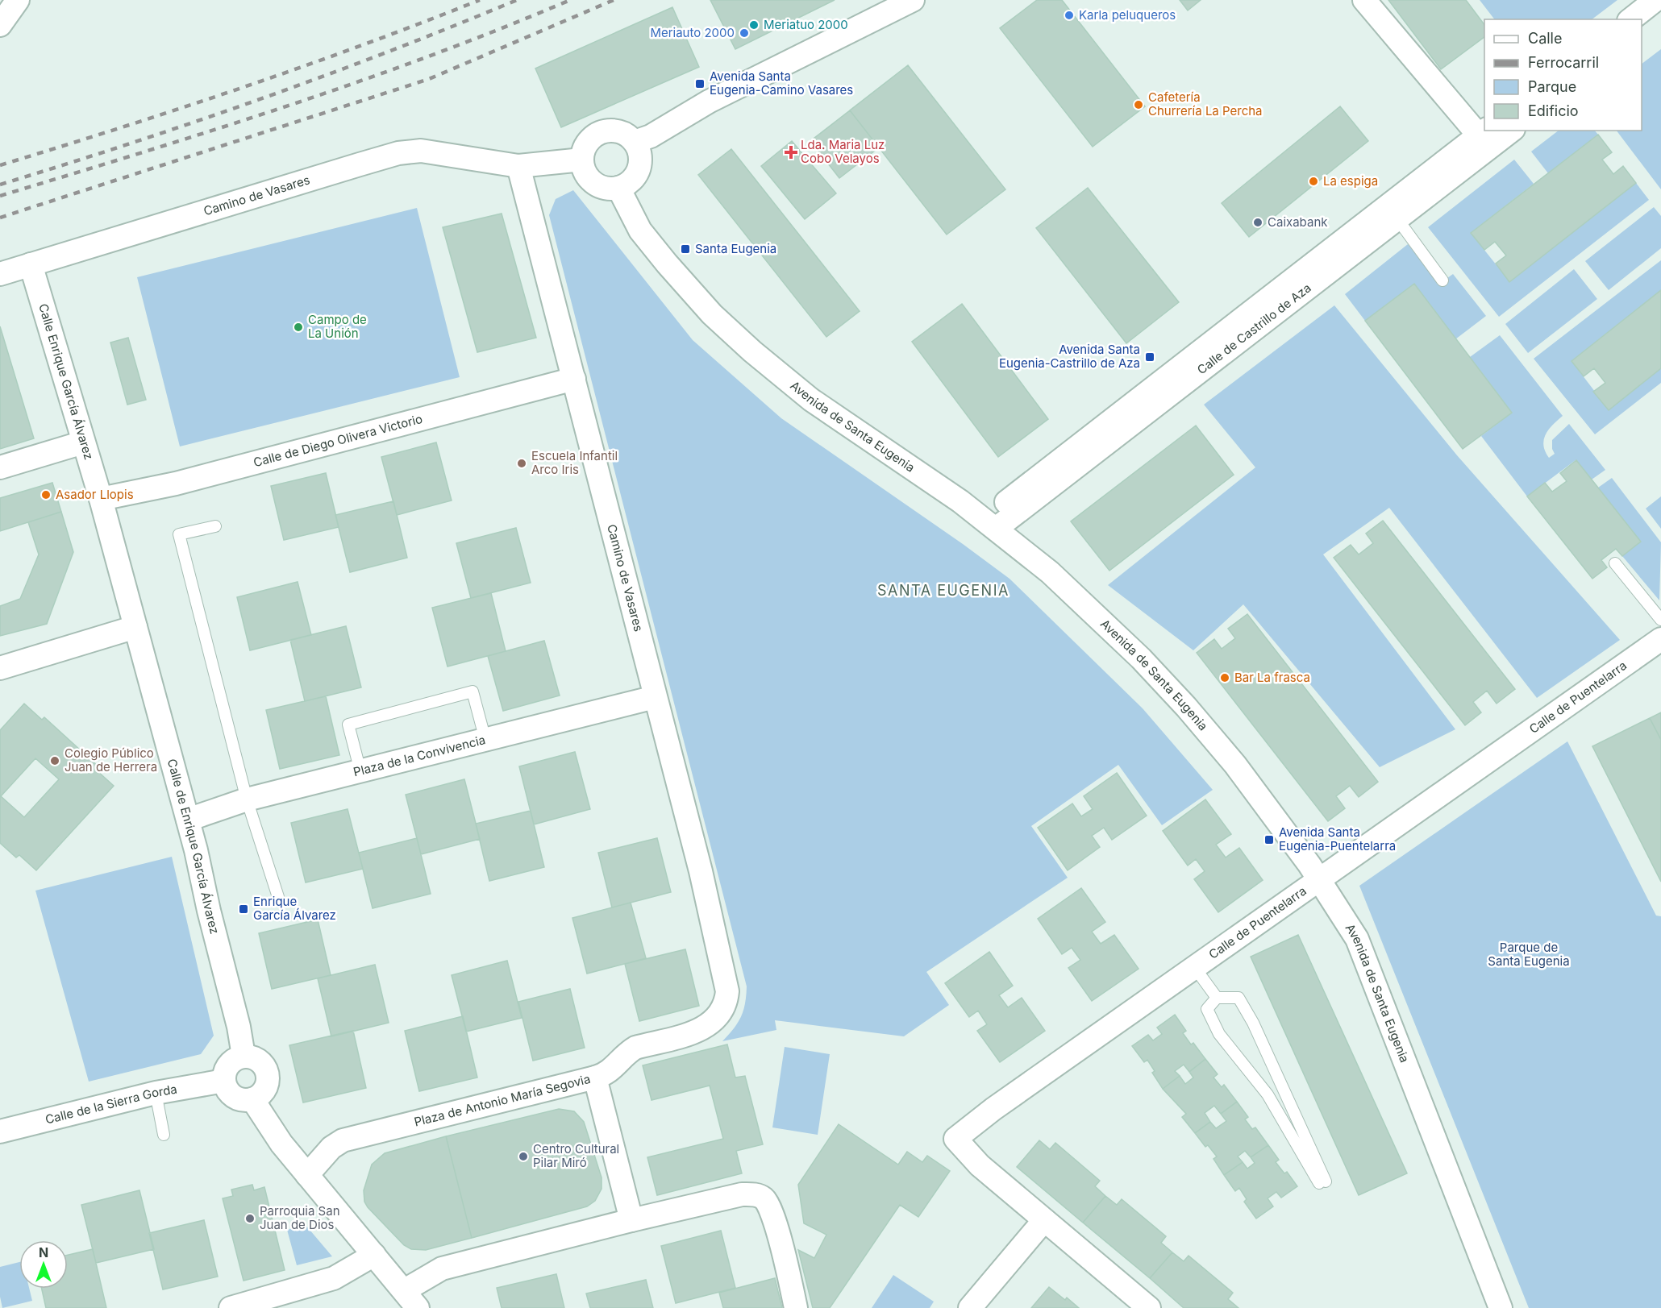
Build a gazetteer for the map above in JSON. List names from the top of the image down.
{
  "streets": {
    "street": [
      "Camino de Vasares",
      "Calle de Castrillo de Aza",
      "Calle Enrique García Álvarez",
      "Avenida de Santa Eugenia",
      "Calle de Diego Olivera Victorio",
      "Calle de Puentelarra",
      "Plaza de la Convivencia",
      "Calle de Enrique García Álvarez",
      "Plaza de Antonio María Segovia",
      "Calle de la Sierra Gorda"
    ]
  },
  "crossings": [
    ["Camino de Vasares", "Calle Enrique García Álvarez"],
    ["Camino de Vasares", "Avenida de Santa Eugenia"],
    ["Camino de Vasares", "Calle de Diego Olivera Victorio"],
    ["Camino de Vasares", "Plaza de la Convivencia"],
    ["Camino de Vasares", "Plaza de Antonio María Segovia"],
    ["Calle de Castrillo de Aza", "Avenida de Santa Eugenia"],
    ["Calle Enrique García Álvarez", "Calle de Diego Olivera Victorio"],
    ["Calle Enrique García Álvarez", "Calle de Enrique García Álvarez"],
    ["Avenida de Santa Eugenia", "Calle de Puentelarra"],
    ["Calle de Diego Olivera Victorio", "Calle de Enrique García Álvarez"],
    ["Plaza de la Convivencia", "Calle de Enrique García Álvarez"],
    ["Calle de Enrique García Álvarez", "Calle de la Sierra Gorda"]
  ],
  "districts": ["SANTA EUGENIA"],
  "parks": ["Parque de Santa Eugenia"],
  "places": {
    "other": [
      "Karla peluqueros",
      "Meriatuo 2000",
      "Meriauto 2000",
      "Cafetería Churrería La Percha",
      "La espiga",
      "Caixabank",
      "Campo de La Unión",
      "Escuela Infantil Arco Iris",
      "Asador Llopis",
      "Bar La frasca",
      "Colegio Público Juan de Herrera",
      "Centro Cultural Pilar Miró",
      "Parroquia San Juan de Dios"
    ],
    "transit": [
      "Avenida Santa Eugenia-Camino Vasares",
      "Santa Eugenia",
      "Avenida Santa Eugenia-Castrillo de Aza",
      "Avenida Santa Eugenia-Puentelarra",
      "Enrique García Álvarez"
    ],
    "health": ["Lda. Maria Luz Cobo Velayos"]
  },
  "legend": [
    "Calle",
    "Ferrocarril",
    "Parque",
    "Edificio"
  ],
  "north": "top"
}
